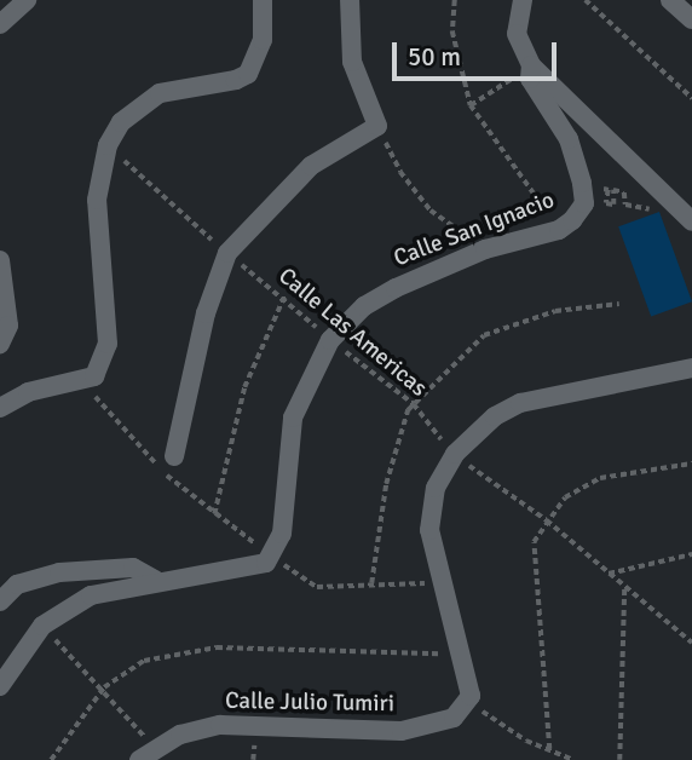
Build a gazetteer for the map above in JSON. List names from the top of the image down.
{
  "streets": {
    "street": ["Calle San Ignacio", "Calle Julio Tumiri"],
    "path": ["Calle Las Americas"]
  },
  "crossings": [
    ["Calle San Ignacio", "Calle Las Americas"]
  ],
  "scale_bar": "50 m"
}
